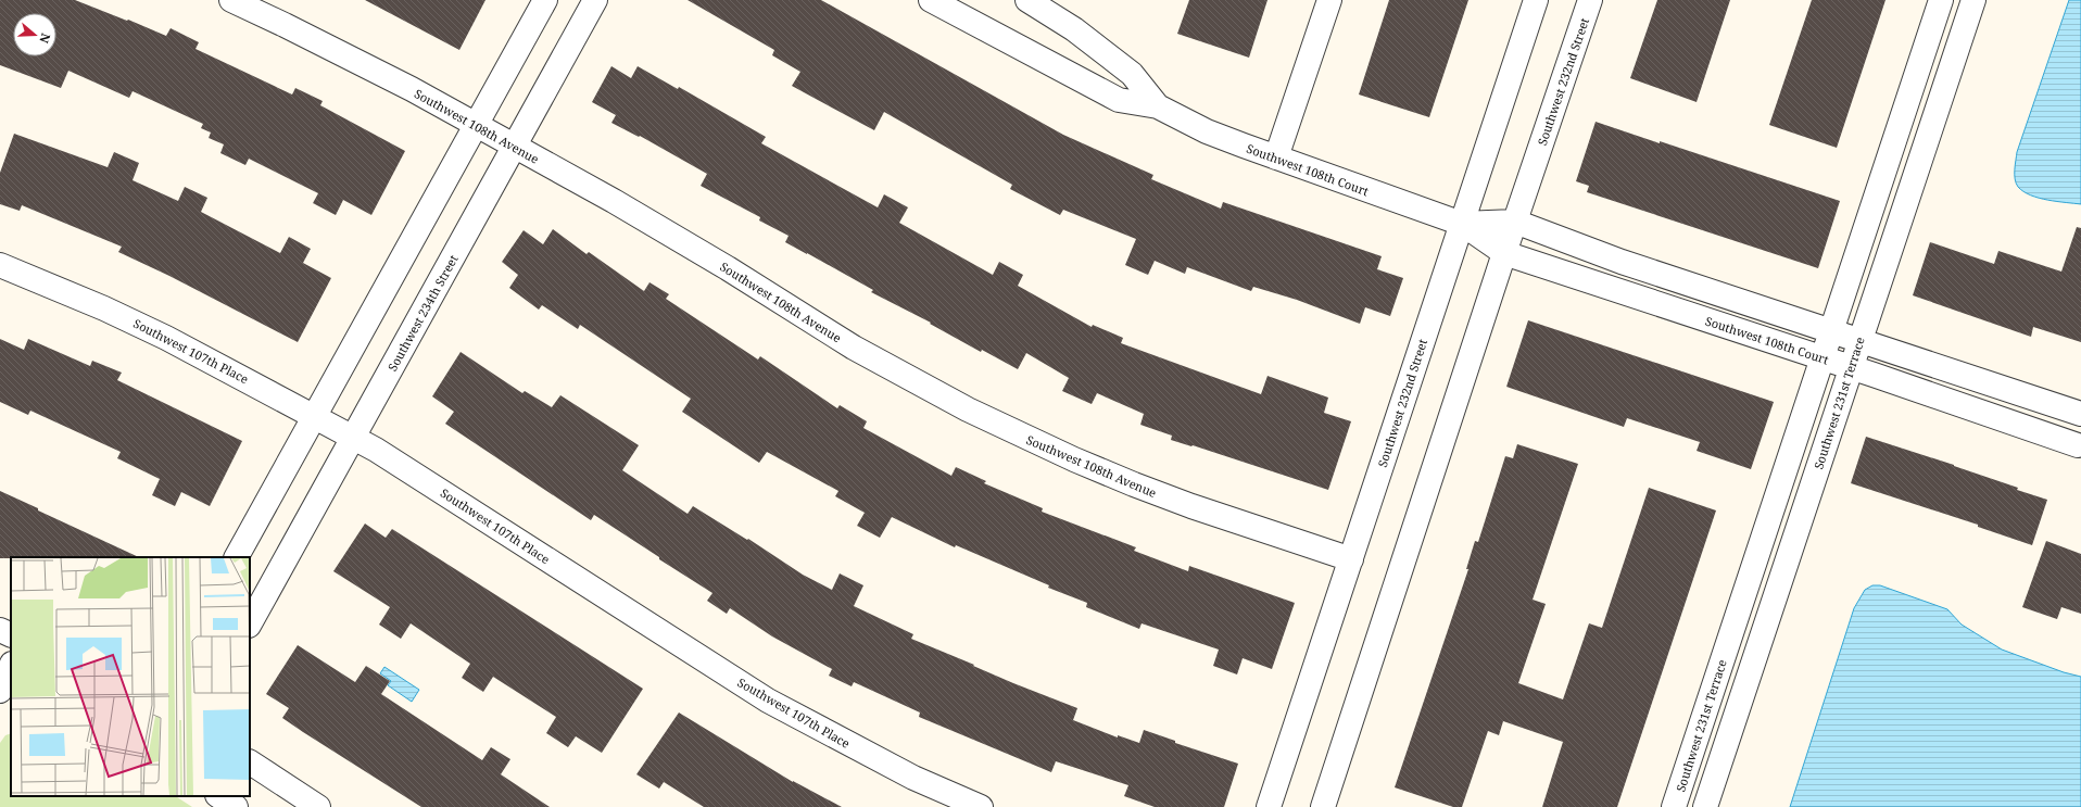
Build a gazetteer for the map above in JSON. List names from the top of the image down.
{
  "streets": {
    "street": [
      "Southwest 232nd Street",
      "Southwest 108th Avenue",
      "Southwest 108th Court",
      "Southwest 234th Street",
      "Southwest 107th Place",
      "Southwest 231st Terrace"
    ]
  },
  "crossings": [
    ["Southwest 232nd Street", "Southwest 108th Avenue"],
    ["Southwest 232nd Street", "Southwest 108th Court"],
    ["Southwest 108th Avenue", "Southwest 234th Street"],
    ["Southwest 108th Court", "Southwest 231st Terrace"],
    ["Southwest 234th Street", "Southwest 107th Place"]
  ],
  "north": "right"
}
